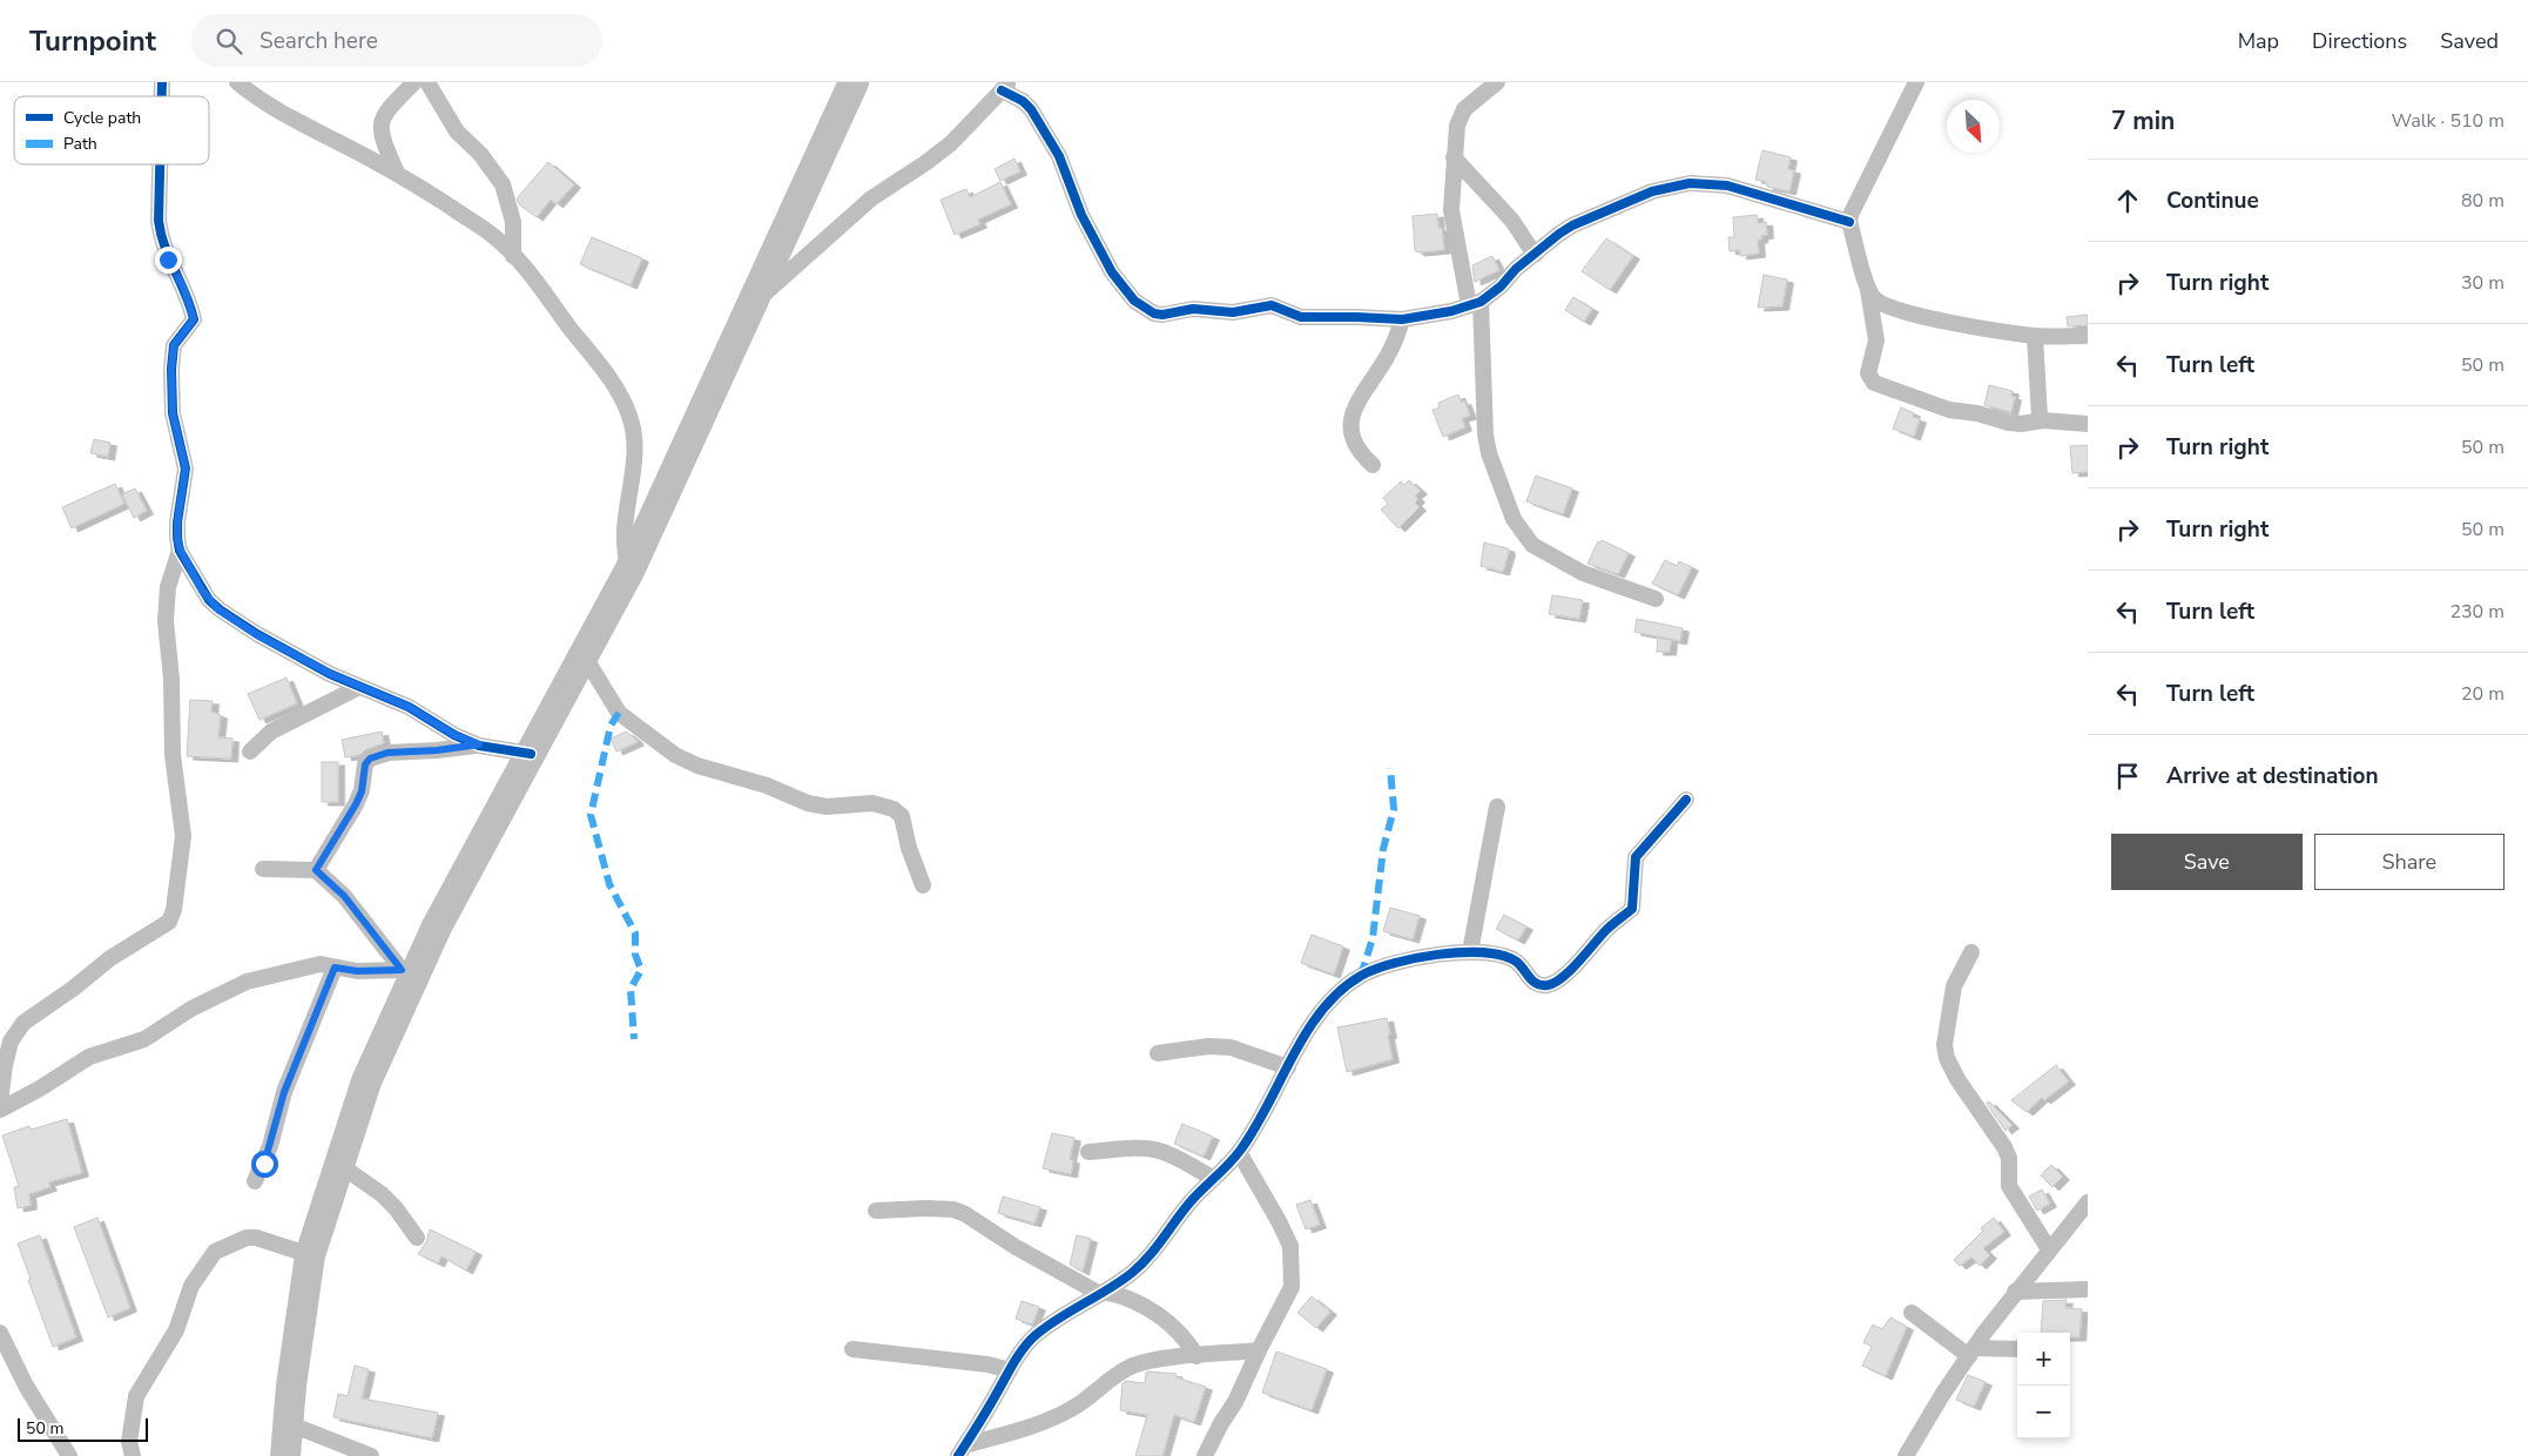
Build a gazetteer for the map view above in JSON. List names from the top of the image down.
{
  "legend": ["Cycle path", "Path"],
  "scale_bar": "50 m",
  "north": "bottom right",
  "page": {
    "header": "Turnpoint",
    "search": "Search here",
    "nav": ["Map", "Directions", "Saved"],
    "heading": ["7 min", "Walk · 510 m"],
    "list": [
      ["Continue", "80 m"],
      ["Turn right", "30 m"],
      ["Turn left", "50 m"],
      ["Turn right", "50 m"],
      ["Turn right", "50 m"],
      ["Turn left", "230 m"],
      ["Turn left", "20 m"],
      "Arrive at destination"
    ],
    "buttons": ["Save", "Share"],
    "map_buttons": ["+", "−"],
    "scale": "50 m"
  }
}
